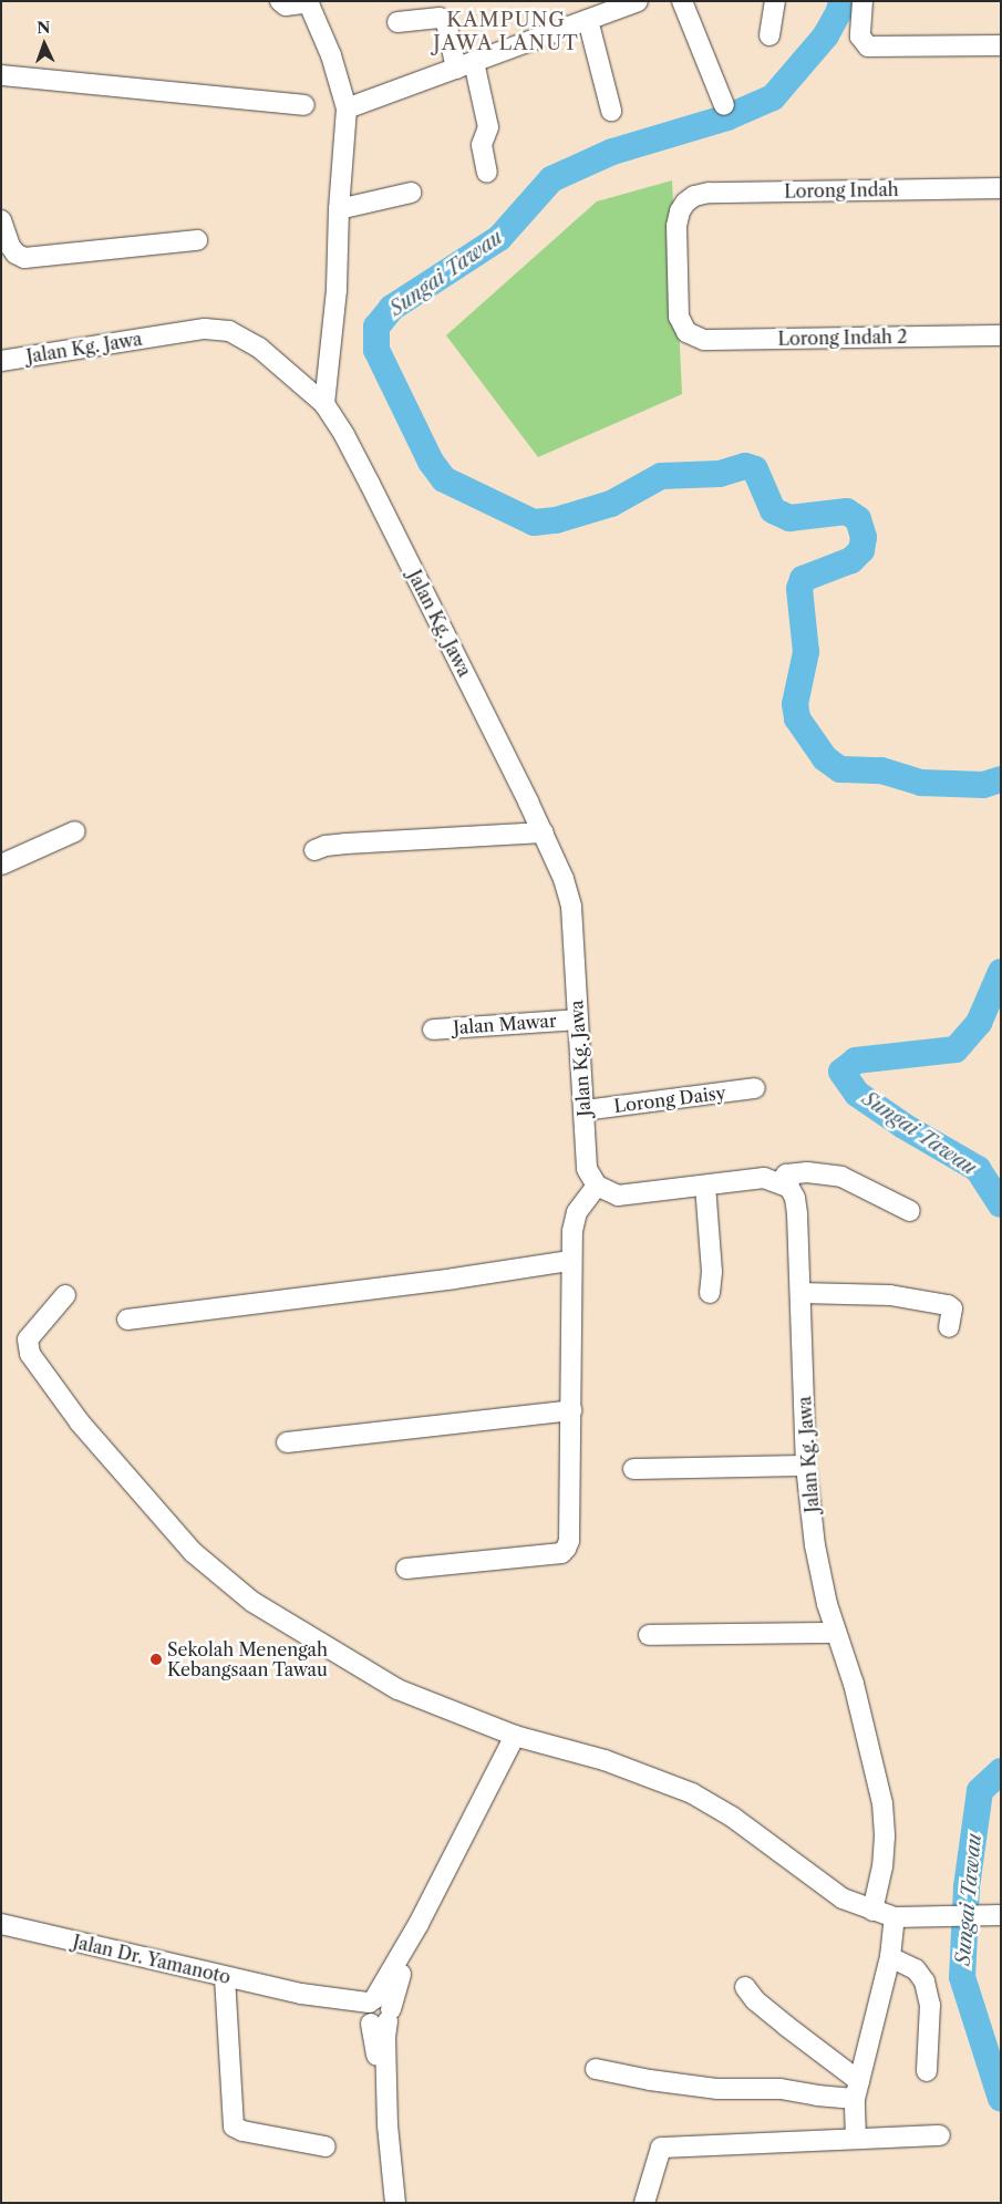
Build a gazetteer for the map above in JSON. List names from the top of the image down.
{
  "streets": {
    "street": [
      "Lorong Indah",
      "Lorong Indah 2",
      "Jalan Kg. Jawa",
      "Jalan Mawar",
      "Lorong Daisy",
      "Jalan Dr. Yamanoto"
    ]
  },
  "crossings": [
    ["Lorong Indah", "Lorong Indah 2"],
    ["Jalan Kg. Jawa", "Jalan Mawar"],
    ["Jalan Kg. Jawa", "Lorong Daisy"]
  ],
  "districts": ["KAMPUNG JAWA LANUT"],
  "water": ["Sungai Tawau"],
  "places": ["Sekolah Menengah Kebangsaan Tawau"],
  "north": "top"
}
